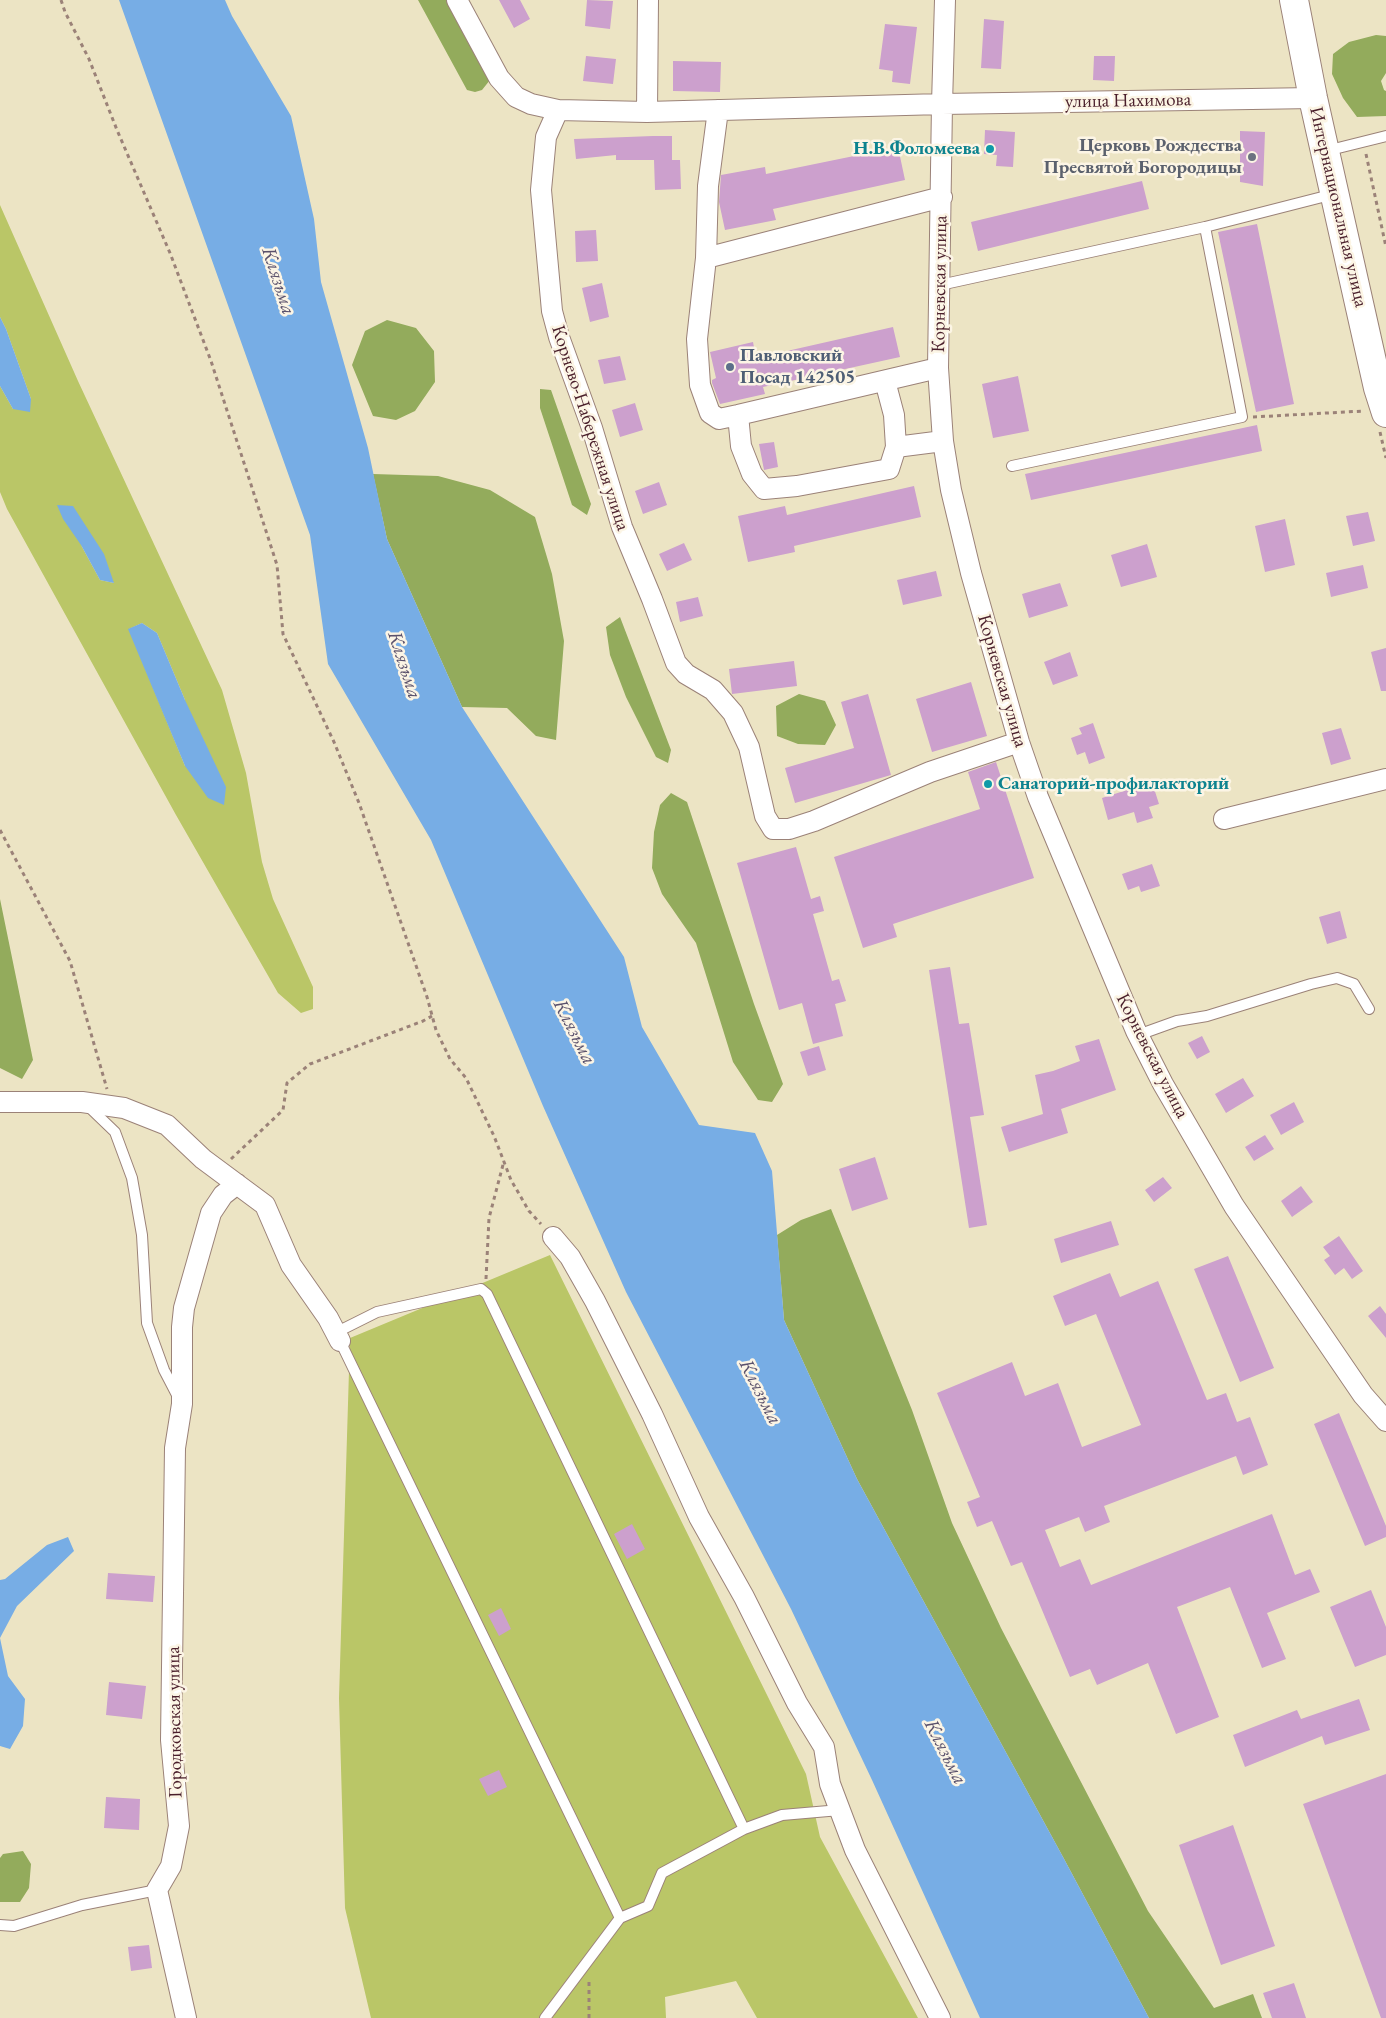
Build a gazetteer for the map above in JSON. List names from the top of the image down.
{
  "streets": {
    "street": [
      "улица Нахимова",
      "Интернациональная улица",
      "Корневская улица",
      "Корнево-Набережная улица",
      "Городковская улица"
    ]
  },
  "crossings": [
    ["улица Нахимова", "Интернациональная улица"],
    ["улица Нахимова", "Корневская улица"],
    ["Корневская улица", "Корнево-Набережная улица"]
  ],
  "water": ["Клязьма"],
  "places": [
    "Н.В.Фоломеева",
    "Церковь Рождества Пресвятой Богородицы",
    "Павловский Посад 142505",
    "Санаторий-профилакторий"
  ]
}
